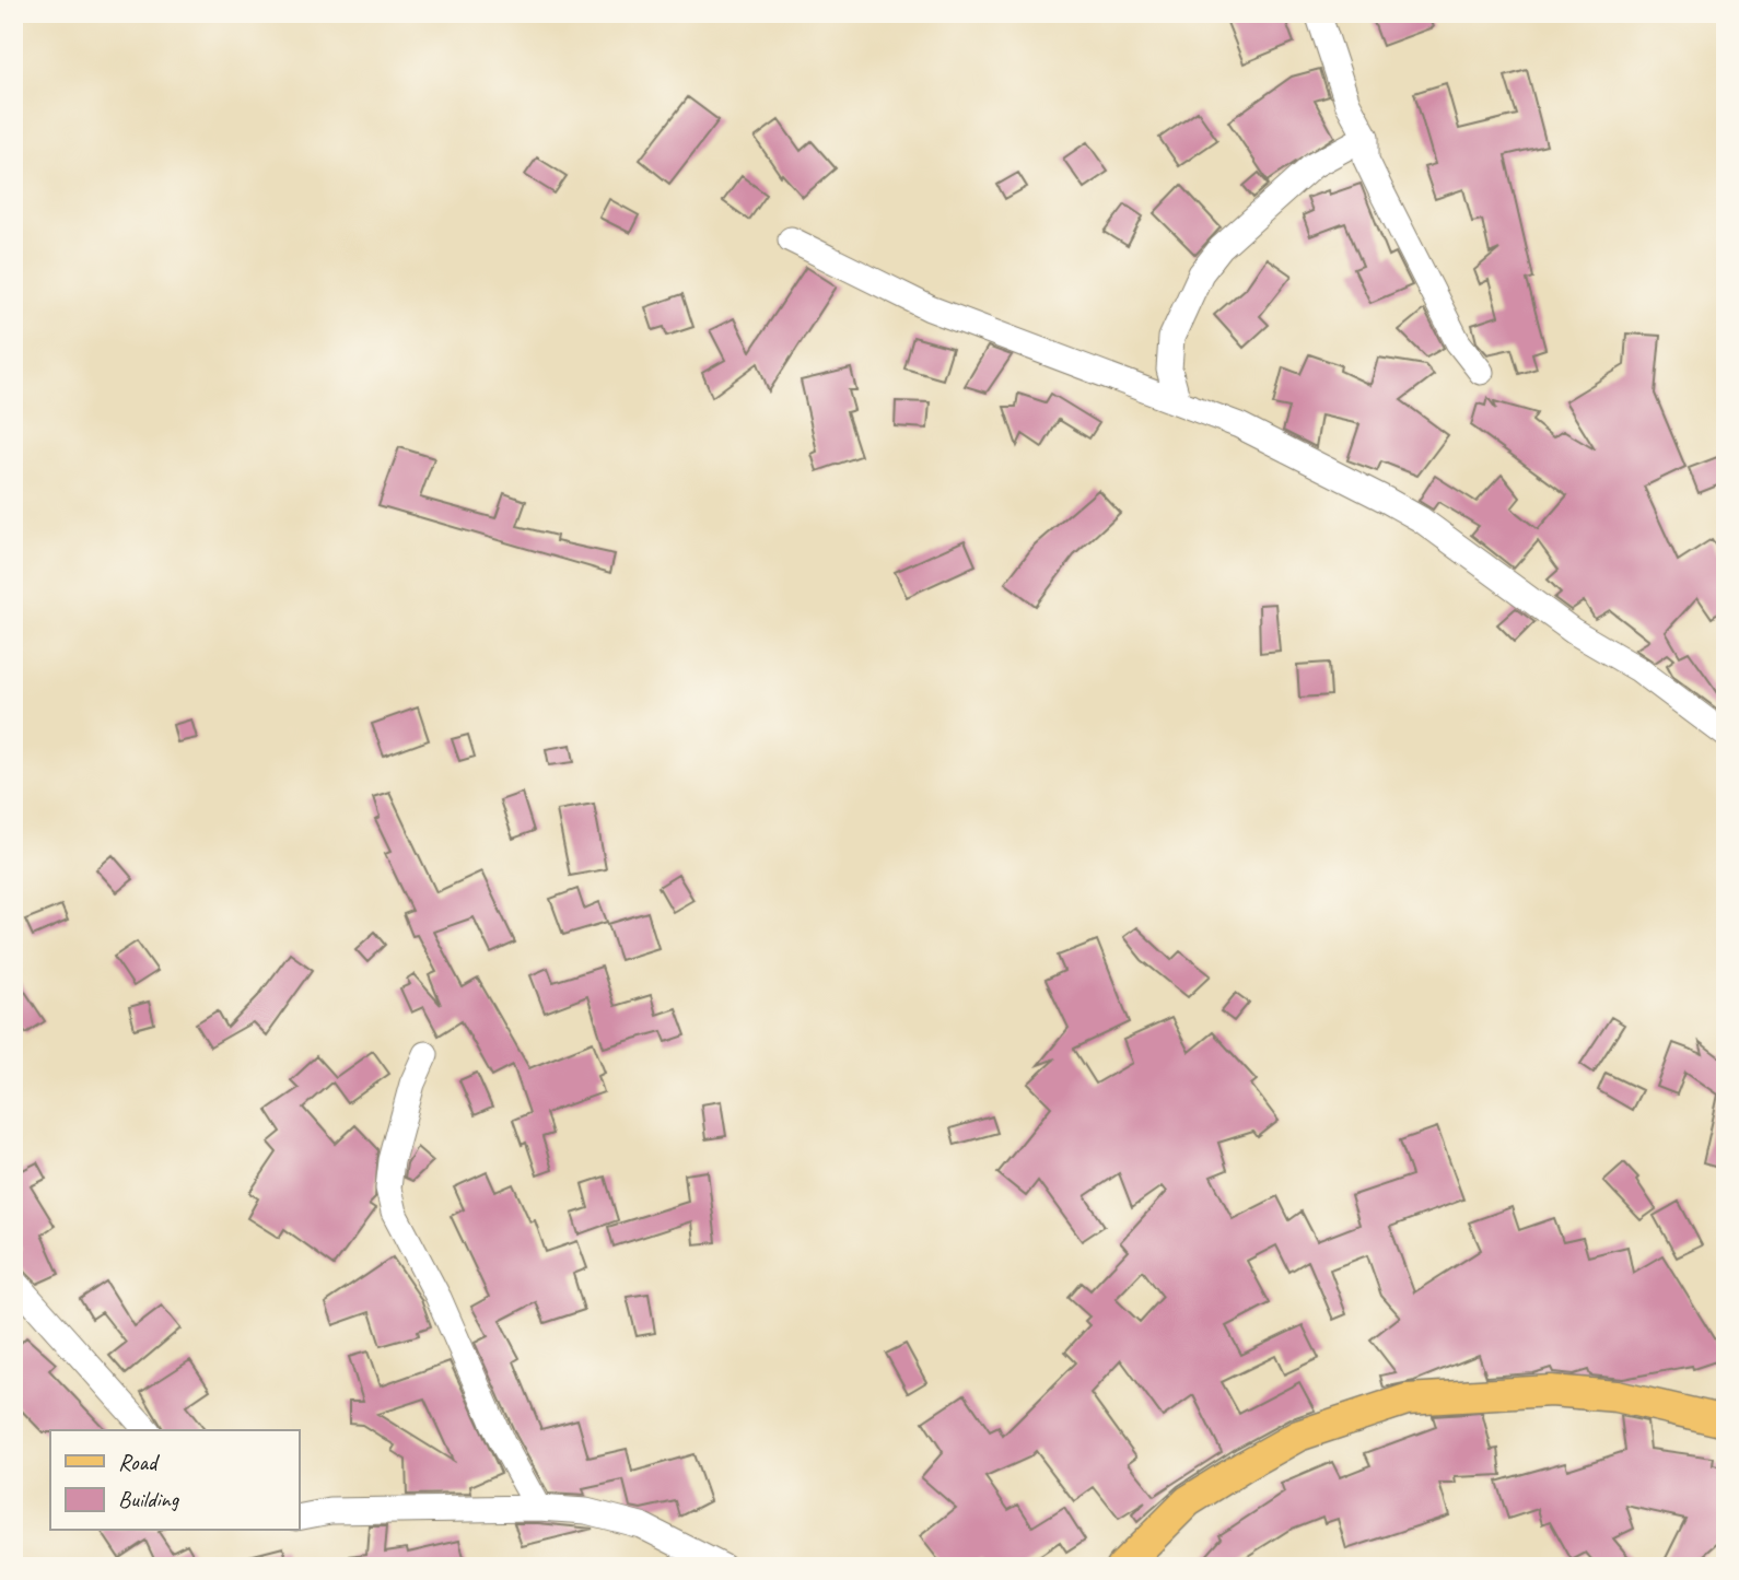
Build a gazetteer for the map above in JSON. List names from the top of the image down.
{
  "legend": ["Road", "Building"]
}
